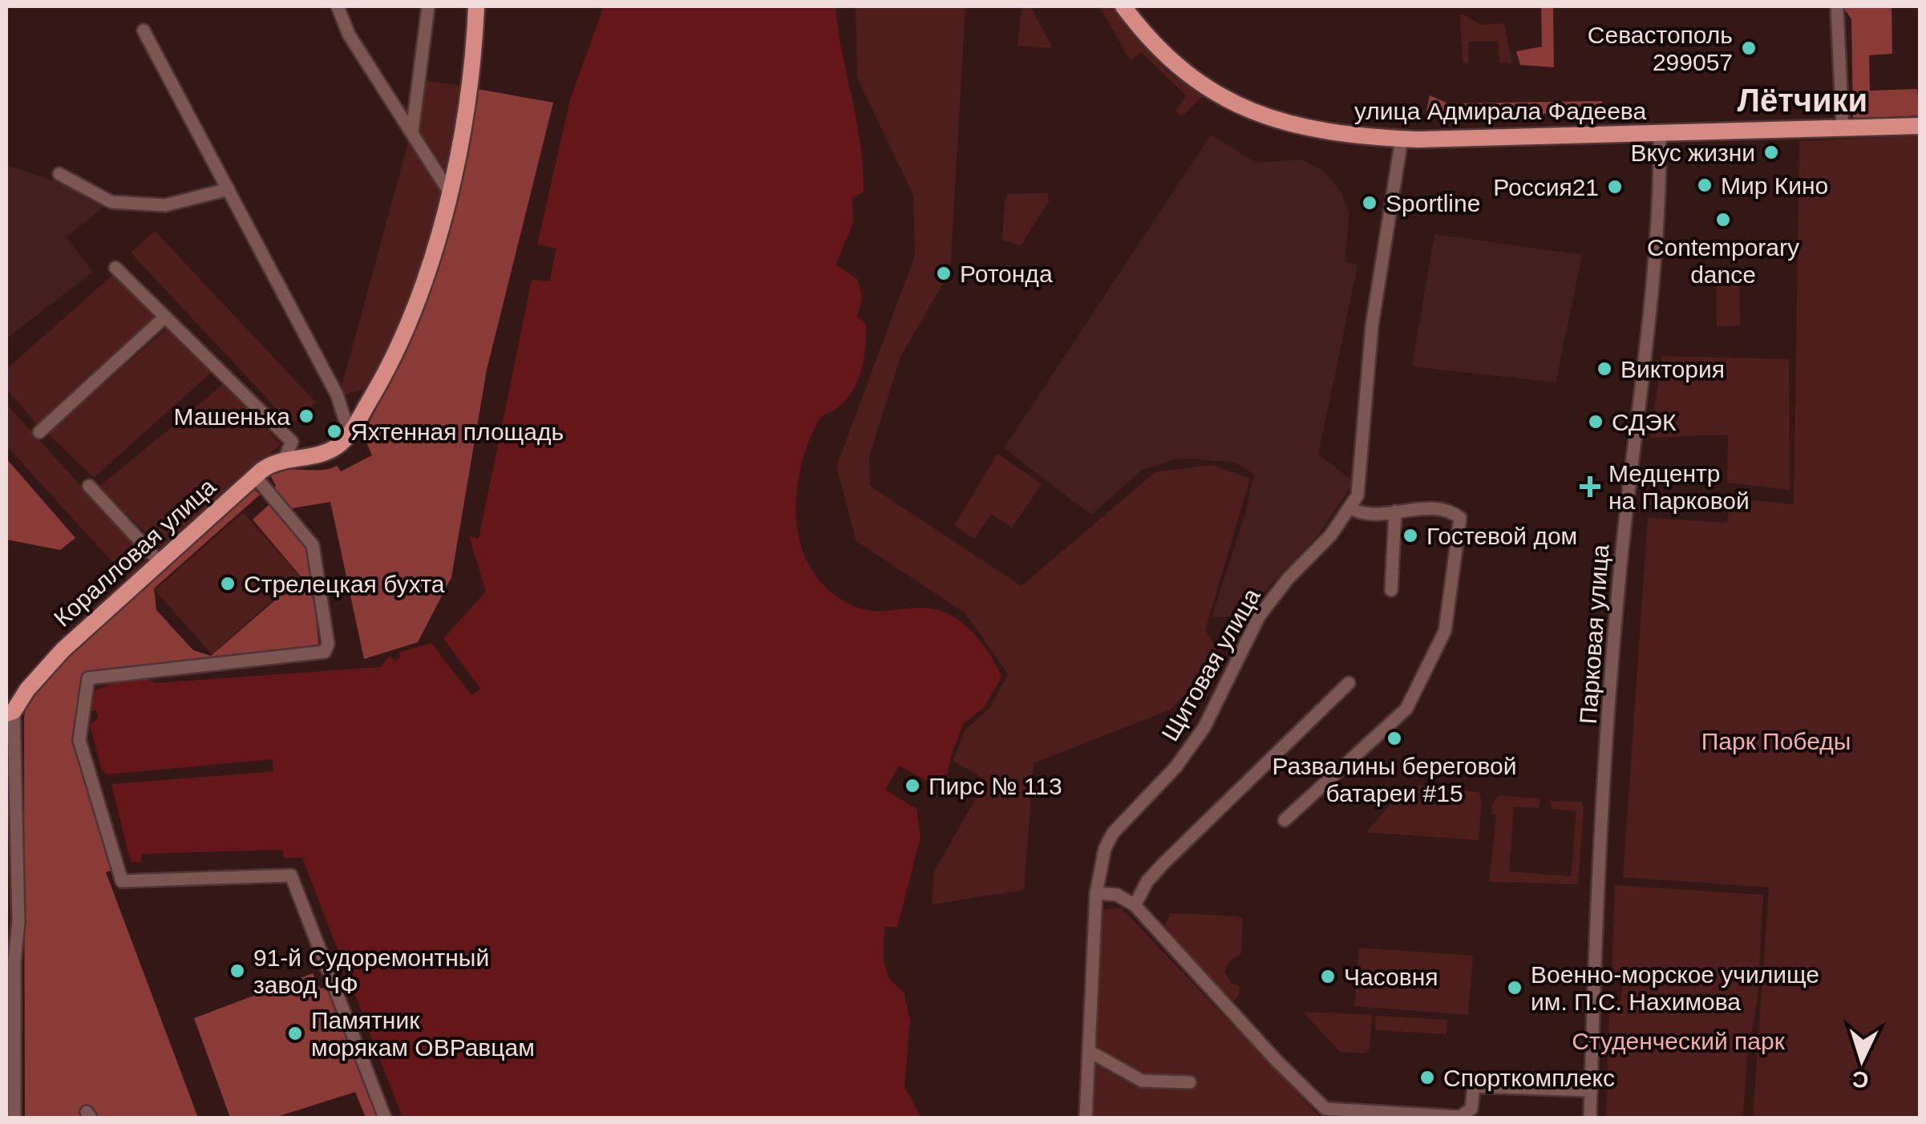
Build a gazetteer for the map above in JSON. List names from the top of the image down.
{
  "streets": {
    "main road": ["улица Адмирала Фадеева", "Коралловая улица"],
    "street": ["Парковая улица", "Щитовая улица"]
  },
  "crossings": [
    ["улица Адмирала Фадеева", "Парковая улица"],
    ["улица Адмирала Фадеева", "Щитовая улица"]
  ],
  "districts": ["Лётчики"],
  "parks": ["Парк Победы", "Студенческий парк"],
  "places": {
    "other": [
      "Севастополь 299057",
      "Вкус жизни",
      "Мир Кино",
      "Россия21",
      "Sportline",
      "Contemporary dance",
      "Ротонда",
      "Виктория",
      "Машенька",
      "СДЭК",
      "Яхтенная площадь",
      "Гостевой дом",
      "Стрелецкая бухта",
      "Развалины береговой батареи #15",
      "Пирс № 113",
      "91-й Судоремонтный завод ЧФ",
      "Часовня",
      "Военно-морское училище им. П.С. Нахимова",
      "Памятник морякам ОВРавцам",
      "Спорткомплекс"
    ],
    "health": ["Медцентр на Парковой"]
  },
  "north": "bottom"
}
